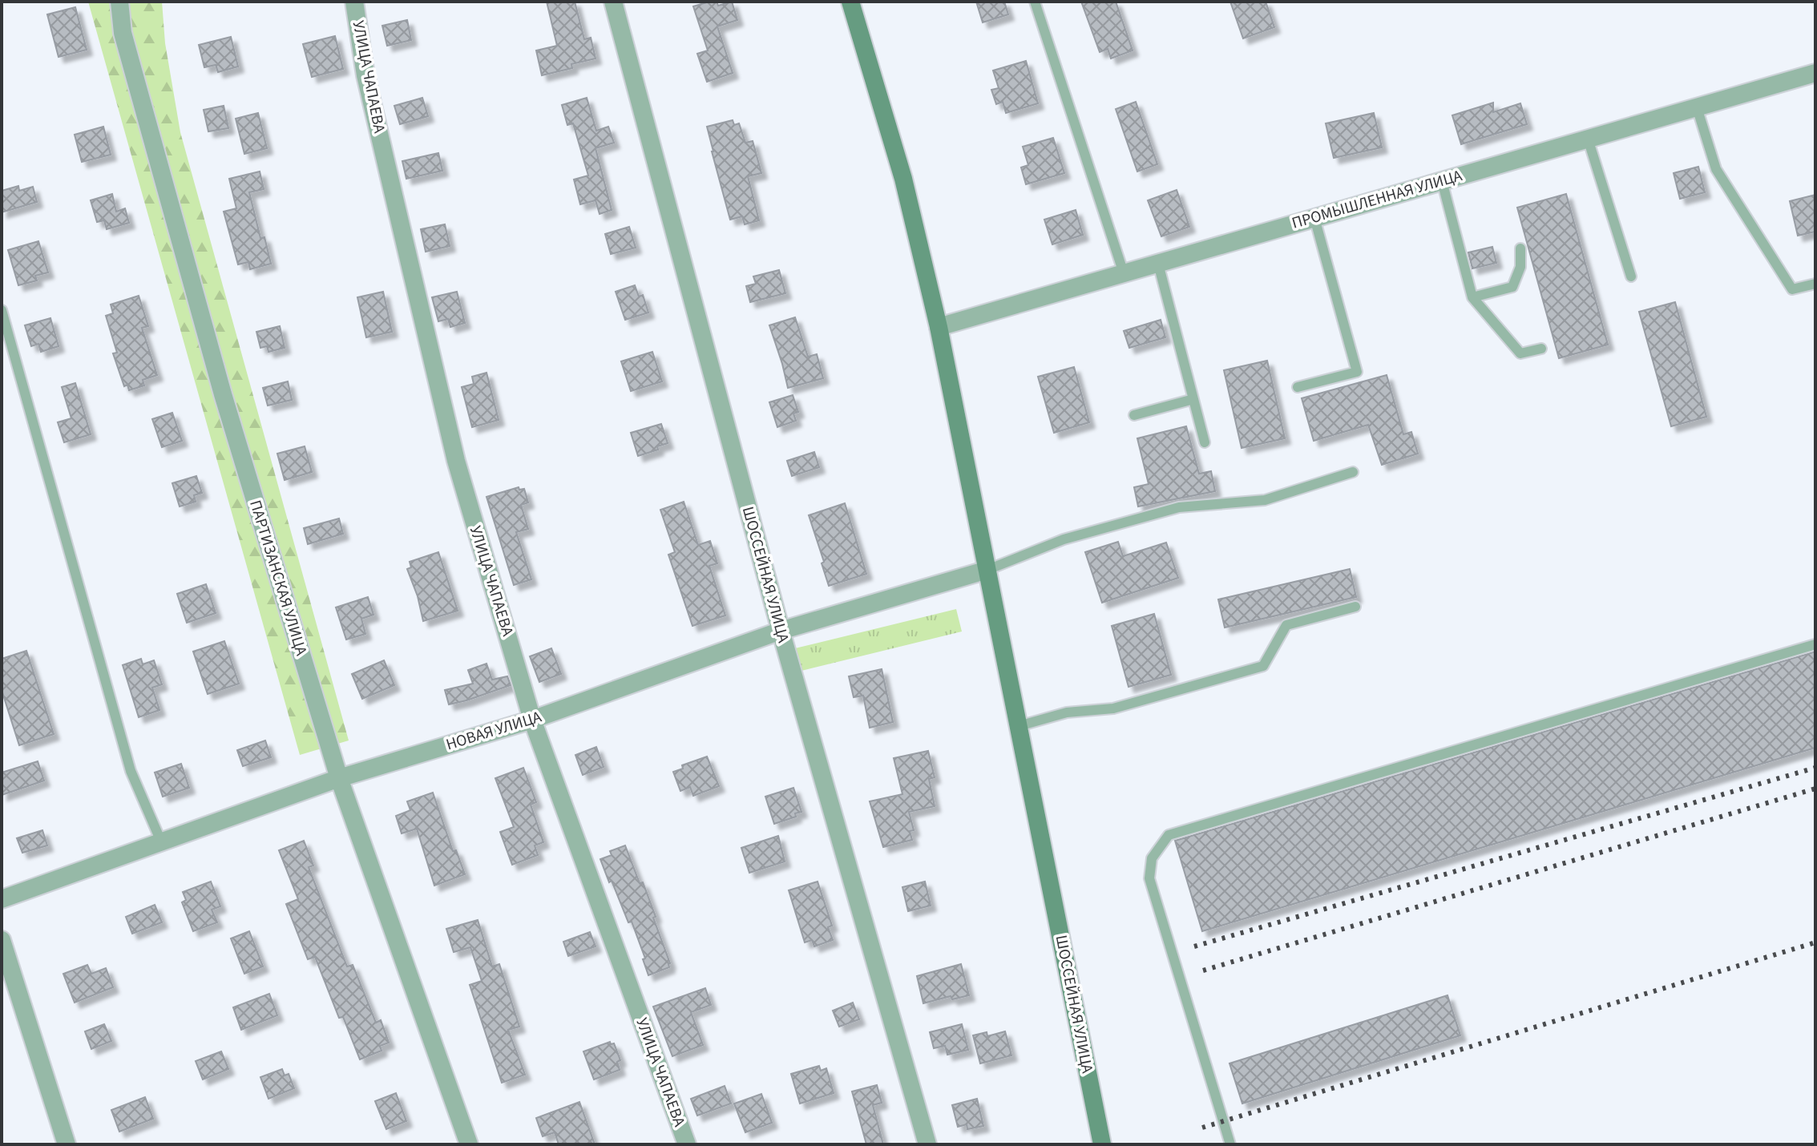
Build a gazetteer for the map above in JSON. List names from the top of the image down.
{
  "streets": {
    "main road": ["ШОССЕЙНАЯ УЛИЦА"],
    "street": [
      "УЛИЦА ЧАПАЕВА",
      "ПРОМЫШЛЕННАЯ УЛИЦА",
      "ПАРТИЗАНСКАЯ УЛИЦА",
      "НОВАЯ УЛИЦА"
    ]
  },
  "crossings": [
    ["УЛИЦА ЧАПАЕВА", "НОВАЯ УЛИЦА"],
    ["ПРОМЫШЛЕННАЯ УЛИЦА", "ШОССЕЙНАЯ УЛИЦА"],
    ["ШОССЕЙНАЯ УЛИЦА", "НОВАЯ УЛИЦА"],
    ["ПАРТИЗАНСКАЯ УЛИЦА", "НОВАЯ УЛИЦА"]
  ]
}
